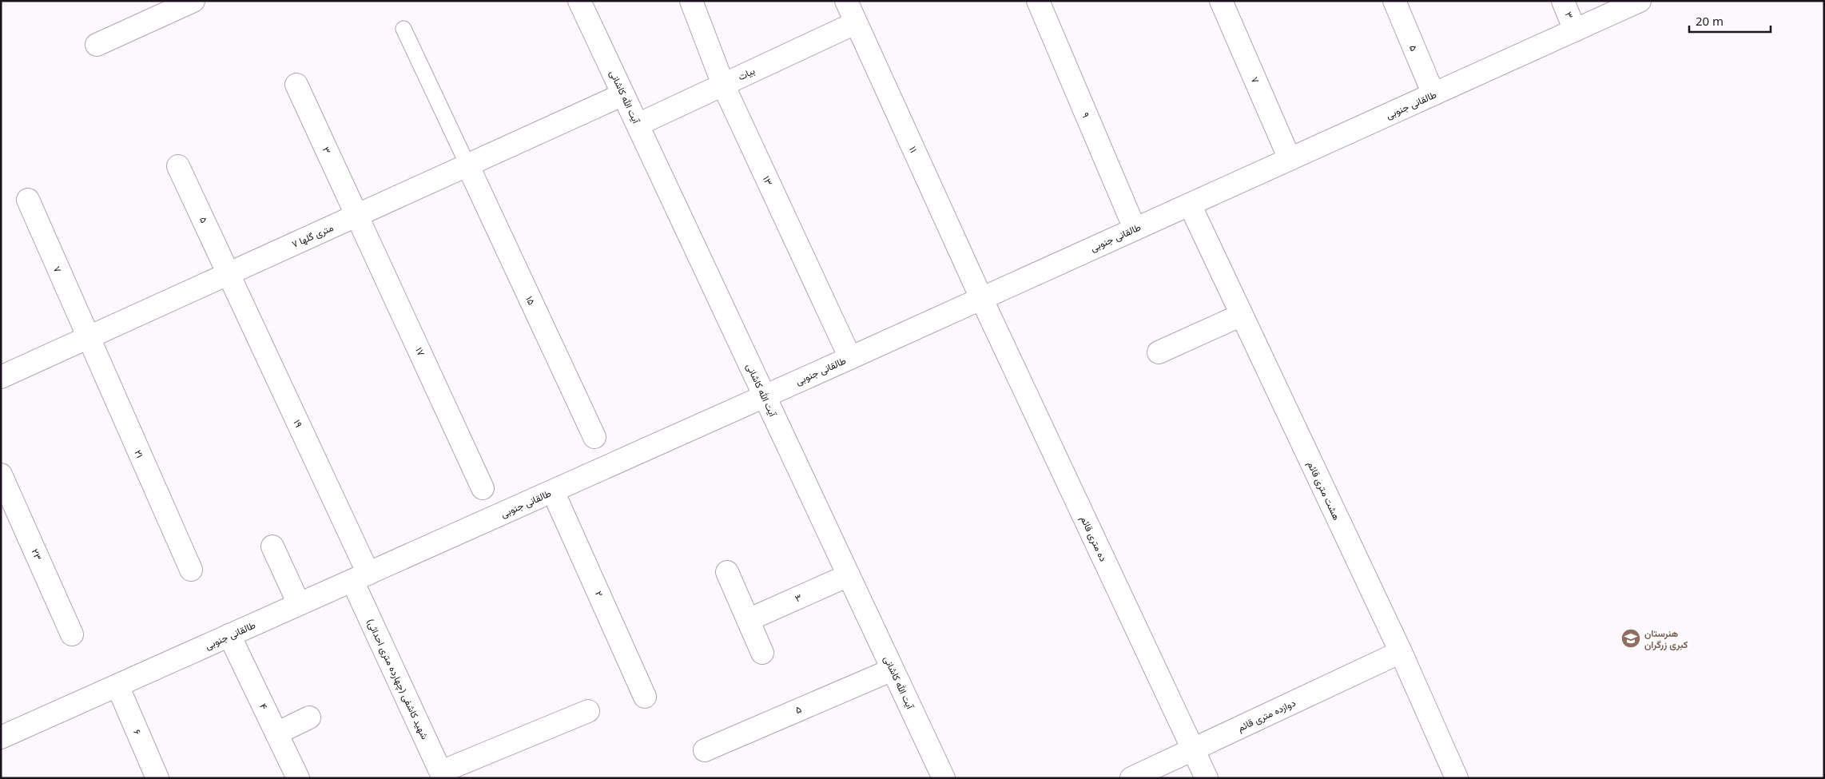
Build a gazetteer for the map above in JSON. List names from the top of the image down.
{
  "streets": {
    "street": [
      "۳",
      "۵",
      "بیات",
      "۷",
      "آیت الله کاشانی",
      "طالقانی جنوبی",
      "۹",
      "۱۱",
      "۱۳",
      "۷ متری گلها",
      "۱۵",
      "۱۷",
      "۱۹",
      "۲۱",
      "هشت متری قائم",
      "ده متری قائم",
      "۲۳",
      "۲",
      "شهید کاشفی (چهارده متری احداثی)",
      "۴",
      "دوازده متری قائم",
      "۶"
    ]
  },
  "crossings": [
    ["۳", "آیت الله کاشانی"],
    ["۳", "طالقانی جنوبی"],
    ["۳", "۷ متری گلها"],
    ["۳", "۱۷"],
    ["۵", "آیت الله کاشانی"],
    ["۵", "طالقانی جنوبی"],
    ["۵", "۷ متری گلها"],
    ["۵", "۱۹"],
    ["بیات", "آیت الله کاشانی"],
    ["بیات", "۱۱"],
    ["بیات", "۱۳"],
    ["۷", "طالقانی جنوبی"],
    ["۷", "۷ متری گلها"],
    ["۷", "۲۱"],
    ["آیت الله کاشانی", "طالقانی جنوبی"],
    ["آیت الله کاشانی", "۷ متری گلها"],
    ["طالقانی جنوبی", "۹"],
    ["طالقانی جنوبی", "۱۱"],
    ["طالقانی جنوبی", "۱۳"],
    ["طالقانی جنوبی", "۱۹"],
    ["طالقانی جنوبی", "هشت متری قائم"],
    ["طالقانی جنوبی", "ده متری قائم"],
    ["طالقانی جنوبی", "۲"],
    ["طالقانی جنوبی", "شهید کاشفی (چهارده متری احداثی)"],
    ["طالقانی جنوبی", "۴"],
    ["طالقانی جنوبی", "۶"],
    ["۱۱", "ده متری قائم"],
    ["۷ متری گلها", "۱۵"],
    ["۷ متری گلها", "۱۷"],
    ["۷ متری گلها", "۱۹"],
    ["۷ متری گلها", "۲۱"],
    ["۱۹", "شهید کاشفی (چهارده متری احداثی)"],
    ["هشت متری قائم", "دوازده متری قائم"],
    ["ده متری قائم", "دوازده متری قائم"]
  ],
  "places": {
    "school or university": ["هنرستان کبری زرگران"]
  },
  "scale_bar": "20 m"
}
